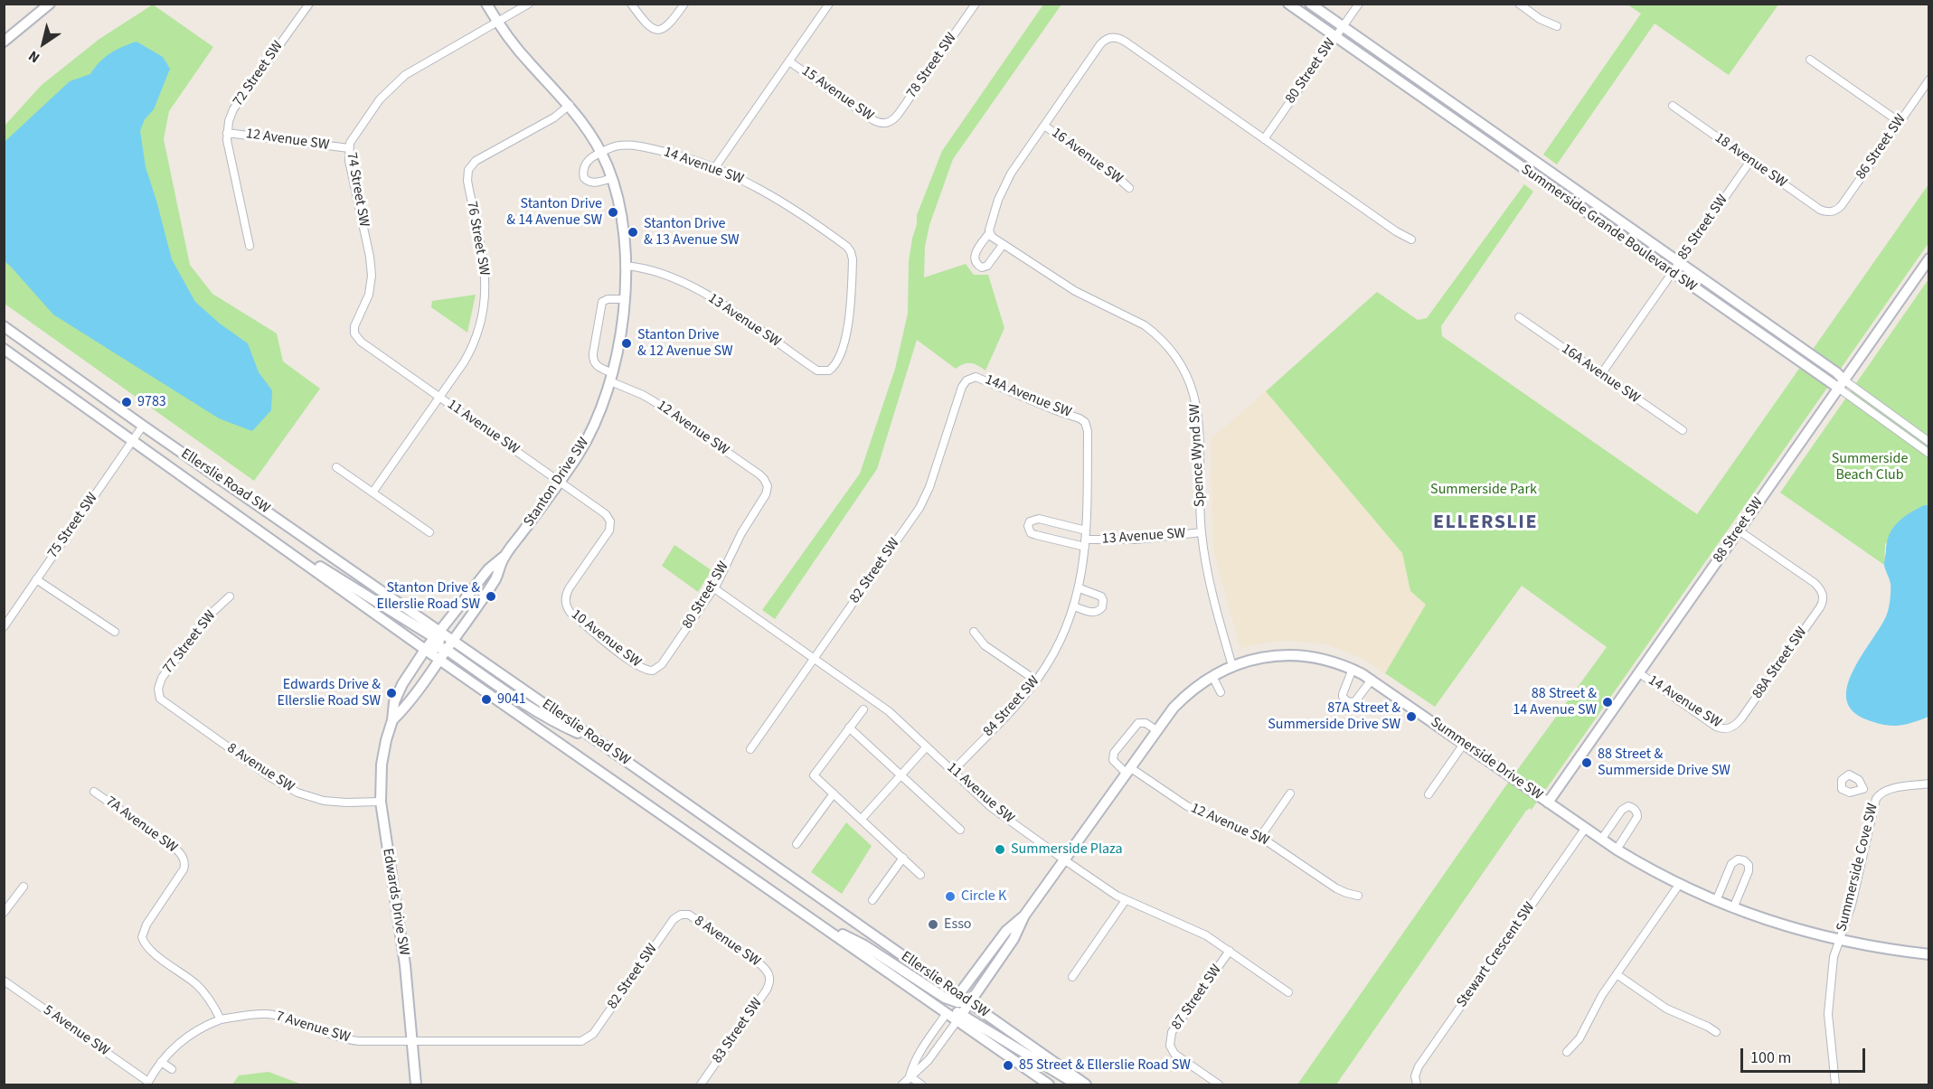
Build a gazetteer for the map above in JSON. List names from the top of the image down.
{
  "streets": {
    "street": [
      "78 Street SW",
      "80 Street SW",
      "72 Street SW",
      "15 Avenue SW",
      "12 Avenue SW",
      "86 Street SW",
      "16 Avenue SW",
      "18 Avenue SW",
      "14 Avenue SW",
      "74 Street SW",
      "85 Street SW",
      "Summerside Grande Boulevard SW",
      "76 Street SW",
      "13 Avenue SW",
      "16A Avenue SW",
      "14A Avenue SW",
      "11 Avenue SW",
      "Spence Wynd SW",
      "Ellerslie Road SW",
      "Stanton Drive SW",
      "75 Street SW",
      "88 Street SW",
      "82 Street SW",
      "10 Avenue SW",
      "77 Street SW",
      "88A Street SW",
      "84 Street SW",
      "Summerside Drive SW",
      "8 Avenue SW",
      "7A Avenue SW",
      "Summerside Cove SW",
      "Edwards Drive SW",
      "Stewart Crescent SW",
      "87 Street SW",
      "7 Avenue SW",
      "5 Avenue SW",
      "83 Street SW"
    ]
  },
  "crossings": [
    ["78 Street SW", "15 Avenue SW"],
    ["80 Street SW", "12 Avenue SW"],
    ["80 Street SW", "Summerside Grande Boulevard SW"],
    ["80 Street SW", "11 Avenue SW"],
    ["80 Street SW", "10 Avenue SW"],
    ["72 Street SW", "12 Avenue SW"],
    ["12 Avenue SW", "74 Street SW"],
    ["12 Avenue SW", "Stanton Drive SW"],
    ["12 Avenue SW", "Summerside Drive SW"],
    ["86 Street SW", "18 Avenue SW"],
    ["18 Avenue SW", "85 Street SW"],
    ["14 Avenue SW", "13 Avenue SW"],
    ["14 Avenue SW", "Stanton Drive SW"],
    ["14 Avenue SW", "88 Street SW"],
    ["14 Avenue SW", "88A Street SW"],
    ["74 Street SW", "11 Avenue SW"],
    ["74 Street SW", "Stanton Drive SW"],
    ["85 Street SW", "Summerside Grande Boulevard SW"],
    ["85 Street SW", "16A Avenue SW"],
    ["Summerside Grande Boulevard SW", "88 Street SW"],
    ["76 Street SW", "11 Avenue SW"],
    ["76 Street SW", "Stanton Drive SW"],
    ["13 Avenue SW", "Spence Wynd SW"],
    ["13 Avenue SW", "Stanton Drive SW"],
    ["13 Avenue SW", "84 Street SW"],
    ["14A Avenue SW", "82 Street SW"],
    ["14A Avenue SW", "84 Street SW"],
    ["11 Avenue SW", "Stanton Drive SW"],
    ["11 Avenue SW", "82 Street SW"],
    ["11 Avenue SW", "10 Avenue SW"],
    ["11 Avenue SW", "84 Street SW"],
    ["11 Avenue SW", "Summerside Drive SW"],
    ["11 Avenue SW", "87 Street SW"],
    ["Spence Wynd SW", "Summerside Drive SW"],
    ["Ellerslie Road SW", "Stanton Drive SW"],
    ["Ellerslie Road SW", "75 Street SW"],
    ["Ellerslie Road SW", "Summerside Drive SW"],
    ["Ellerslie Road SW", "Edwards Drive SW"],
    ["Stanton Drive SW", "Edwards Drive SW"],
    ["88 Street SW", "88A Street SW"],
    ["88 Street SW", "Summerside Drive SW"],
    ["82 Street SW", "8 Avenue SW"],
    ["82 Street SW", "7 Avenue SW"],
    ["77 Street SW", "8 Avenue SW"],
    ["Summerside Drive SW", "Summerside Cove SW"],
    ["Summerside Drive SW", "Stewart Crescent SW"],
    ["8 Avenue SW", "Edwards Drive SW"],
    ["8 Avenue SW", "83 Street SW"],
    ["7A Avenue SW", "7 Avenue SW"],
    ["Edwards Drive SW", "7 Avenue SW"],
    ["7 Avenue SW", "5 Avenue SW"]
  ],
  "districts": ["ELLERSLIE"],
  "parks": ["Summerside Beach Club", "Summerside Park"],
  "places": [
    "Stanton Drive & 14 Avenue SW",
    "Stanton Drive & 13 Avenue SW",
    "Stanton Drive & 12 Avenue SW",
    "9783",
    "Stanton Drive & Ellerslie Road SW",
    "Edwards Drive & Ellerslie Road SW",
    "9041",
    "88 Street & 14 Avenue SW",
    "87A Street & Summerside Drive SW",
    "88 Street & Summerside Drive SW",
    "Summerside Plaza",
    "Circle K",
    "Esso",
    "85 Street & Ellerslie Road SW"
  ],
  "scale_bar": "100 m",
  "north": "bottom left"
}
